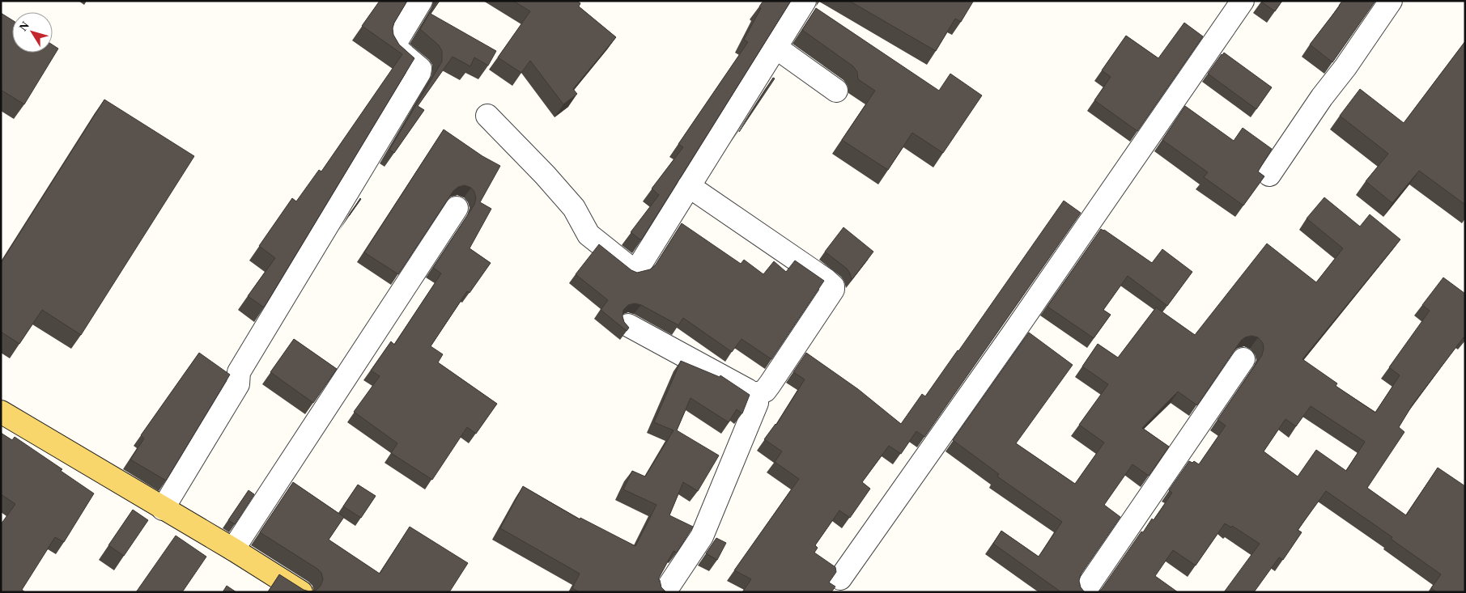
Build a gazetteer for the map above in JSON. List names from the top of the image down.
{
  "north": "top left"
}
